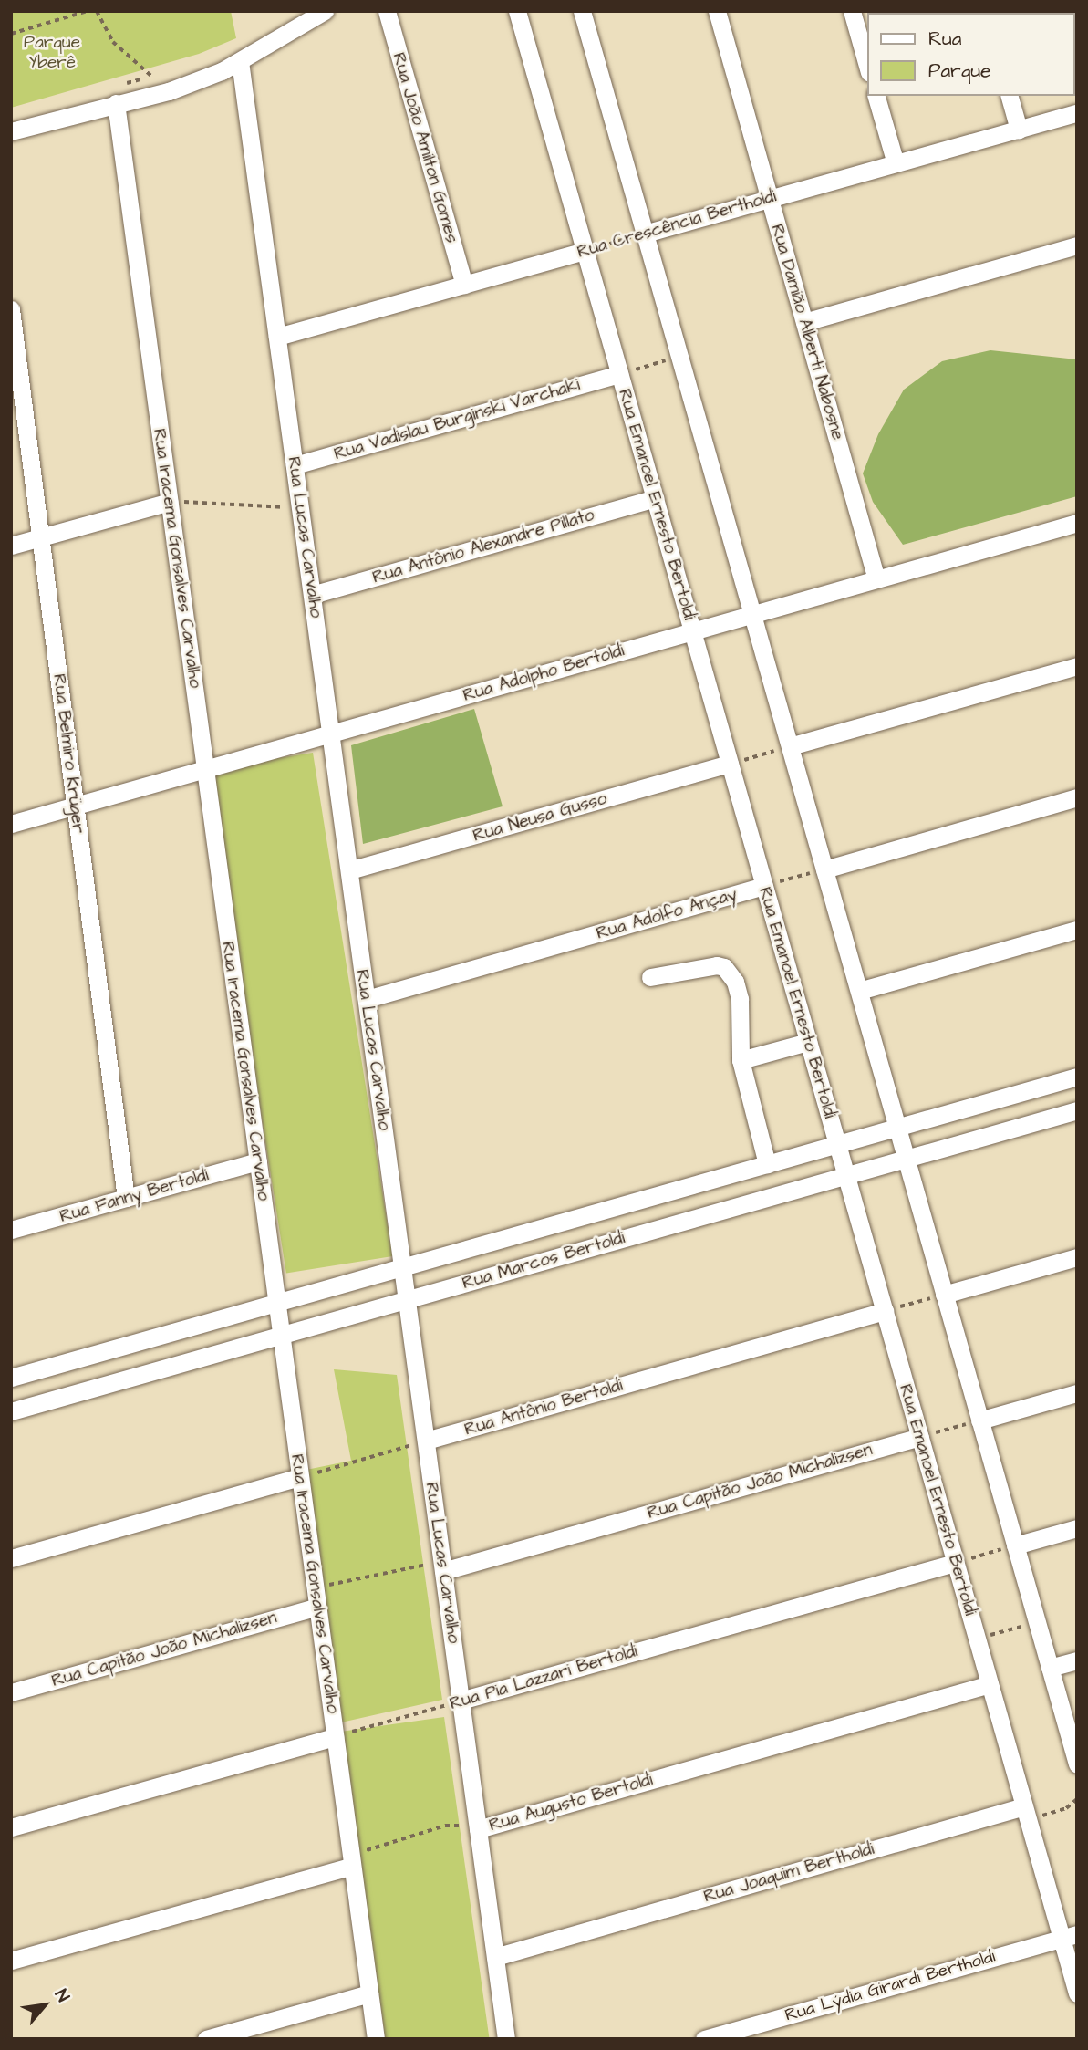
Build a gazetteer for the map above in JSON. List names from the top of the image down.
{
  "streets": {
    "street": [
      "Rua João Amilton Gomes",
      "Rua Crescência Bertholdi",
      "Rua Damião Alberti Nabosne",
      "Rua Vadislau Burginski Varchaki",
      "Rua Emanoel Ernesto Bertoldi",
      "Rua Lucas Carvalho",
      "Rua Antônio Alexandre Pillato",
      "Rua Iracema Gonsalves Carvalho",
      "Rua Adolpho Bertoldi",
      "Rua Belmiro Krüger",
      "Rua Neusa Gusso",
      "Rua Adolfo Ançay",
      "Rua Fanny Bertoldi",
      "Rua Marcos Bertoldi",
      "Rua Antônio Bertoldi",
      "Rua Capitão João Michalizsen",
      "Rua Pia Lazzari Bertoldi",
      "Rua Augusto Bertoldi",
      "Rua Joaquim Bertholdi",
      "Rua Lýdia Girardi Bertholdi"
    ]
  },
  "crossings": [
    ["Rua João Amilton Gomes", "Rua Crescência Bertholdi"],
    ["Rua Crescência Bertholdi", "Rua Damião Alberti Nabosne"],
    ["Rua Crescência Bertholdi", "Rua Emanoel Ernesto Bertoldi"],
    ["Rua Crescência Bertholdi", "Rua Lucas Carvalho"],
    ["Rua Damião Alberti Nabosne", "Rua Adolpho Bertoldi"],
    ["Rua Vadislau Burginski Varchaki", "Rua Emanoel Ernesto Bertoldi"],
    ["Rua Vadislau Burginski Varchaki", "Rua Lucas Carvalho"],
    ["Rua Emanoel Ernesto Bertoldi", "Rua Antônio Alexandre Pillato"],
    ["Rua Emanoel Ernesto Bertoldi", "Rua Adolpho Bertoldi"],
    ["Rua Emanoel Ernesto Bertoldi", "Rua Neusa Gusso"],
    ["Rua Emanoel Ernesto Bertoldi", "Rua Adolfo Ançay"],
    ["Rua Emanoel Ernesto Bertoldi", "Rua Marcos Bertoldi"],
    ["Rua Emanoel Ernesto Bertoldi", "Rua Antônio Bertoldi"],
    ["Rua Emanoel Ernesto Bertoldi", "Rua Capitão João Michalizsen"],
    ["Rua Emanoel Ernesto Bertoldi", "Rua Pia Lazzari Bertoldi"],
    ["Rua Emanoel Ernesto Bertoldi", "Rua Augusto Bertoldi"],
    ["Rua Emanoel Ernesto Bertoldi", "Rua Joaquim Bertholdi"],
    ["Rua Emanoel Ernesto Bertoldi", "Rua Lýdia Girardi Bertholdi"],
    ["Rua Lucas Carvalho", "Rua Antônio Alexandre Pillato"],
    ["Rua Lucas Carvalho", "Rua Adolpho Bertoldi"],
    ["Rua Lucas Carvalho", "Rua Neusa Gusso"],
    ["Rua Lucas Carvalho", "Rua Adolfo Ançay"],
    ["Rua Lucas Carvalho", "Rua Marcos Bertoldi"],
    ["Rua Lucas Carvalho", "Rua Antônio Bertoldi"],
    ["Rua Lucas Carvalho", "Rua Capitão João Michalizsen"],
    ["Rua Lucas Carvalho", "Rua Pia Lazzari Bertoldi"],
    ["Rua Lucas Carvalho", "Rua Augusto Bertoldi"],
    ["Rua Lucas Carvalho", "Rua Joaquim Bertholdi"],
    ["Rua Iracema Gonsalves Carvalho", "Rua Adolpho Bertoldi"],
    ["Rua Iracema Gonsalves Carvalho", "Rua Fanny Bertoldi"],
    ["Rua Iracema Gonsalves Carvalho", "Rua Marcos Bertoldi"],
    ["Rua Iracema Gonsalves Carvalho", "Rua Capitão João Michalizsen"],
    ["Rua Iracema Gonsalves Carvalho", "Rua Pia Lazzari Bertoldi"],
    ["Rua Iracema Gonsalves Carvalho", "Rua Augusto Bertoldi"],
    ["Rua Adolpho Bertoldi", "Rua Belmiro Krüger"],
    ["Rua Belmiro Krüger", "Rua Fanny Bertoldi"]
  ],
  "parks": ["Parque Yberê"],
  "legend": ["Rua", "Parque"],
  "north": "top right"
}
